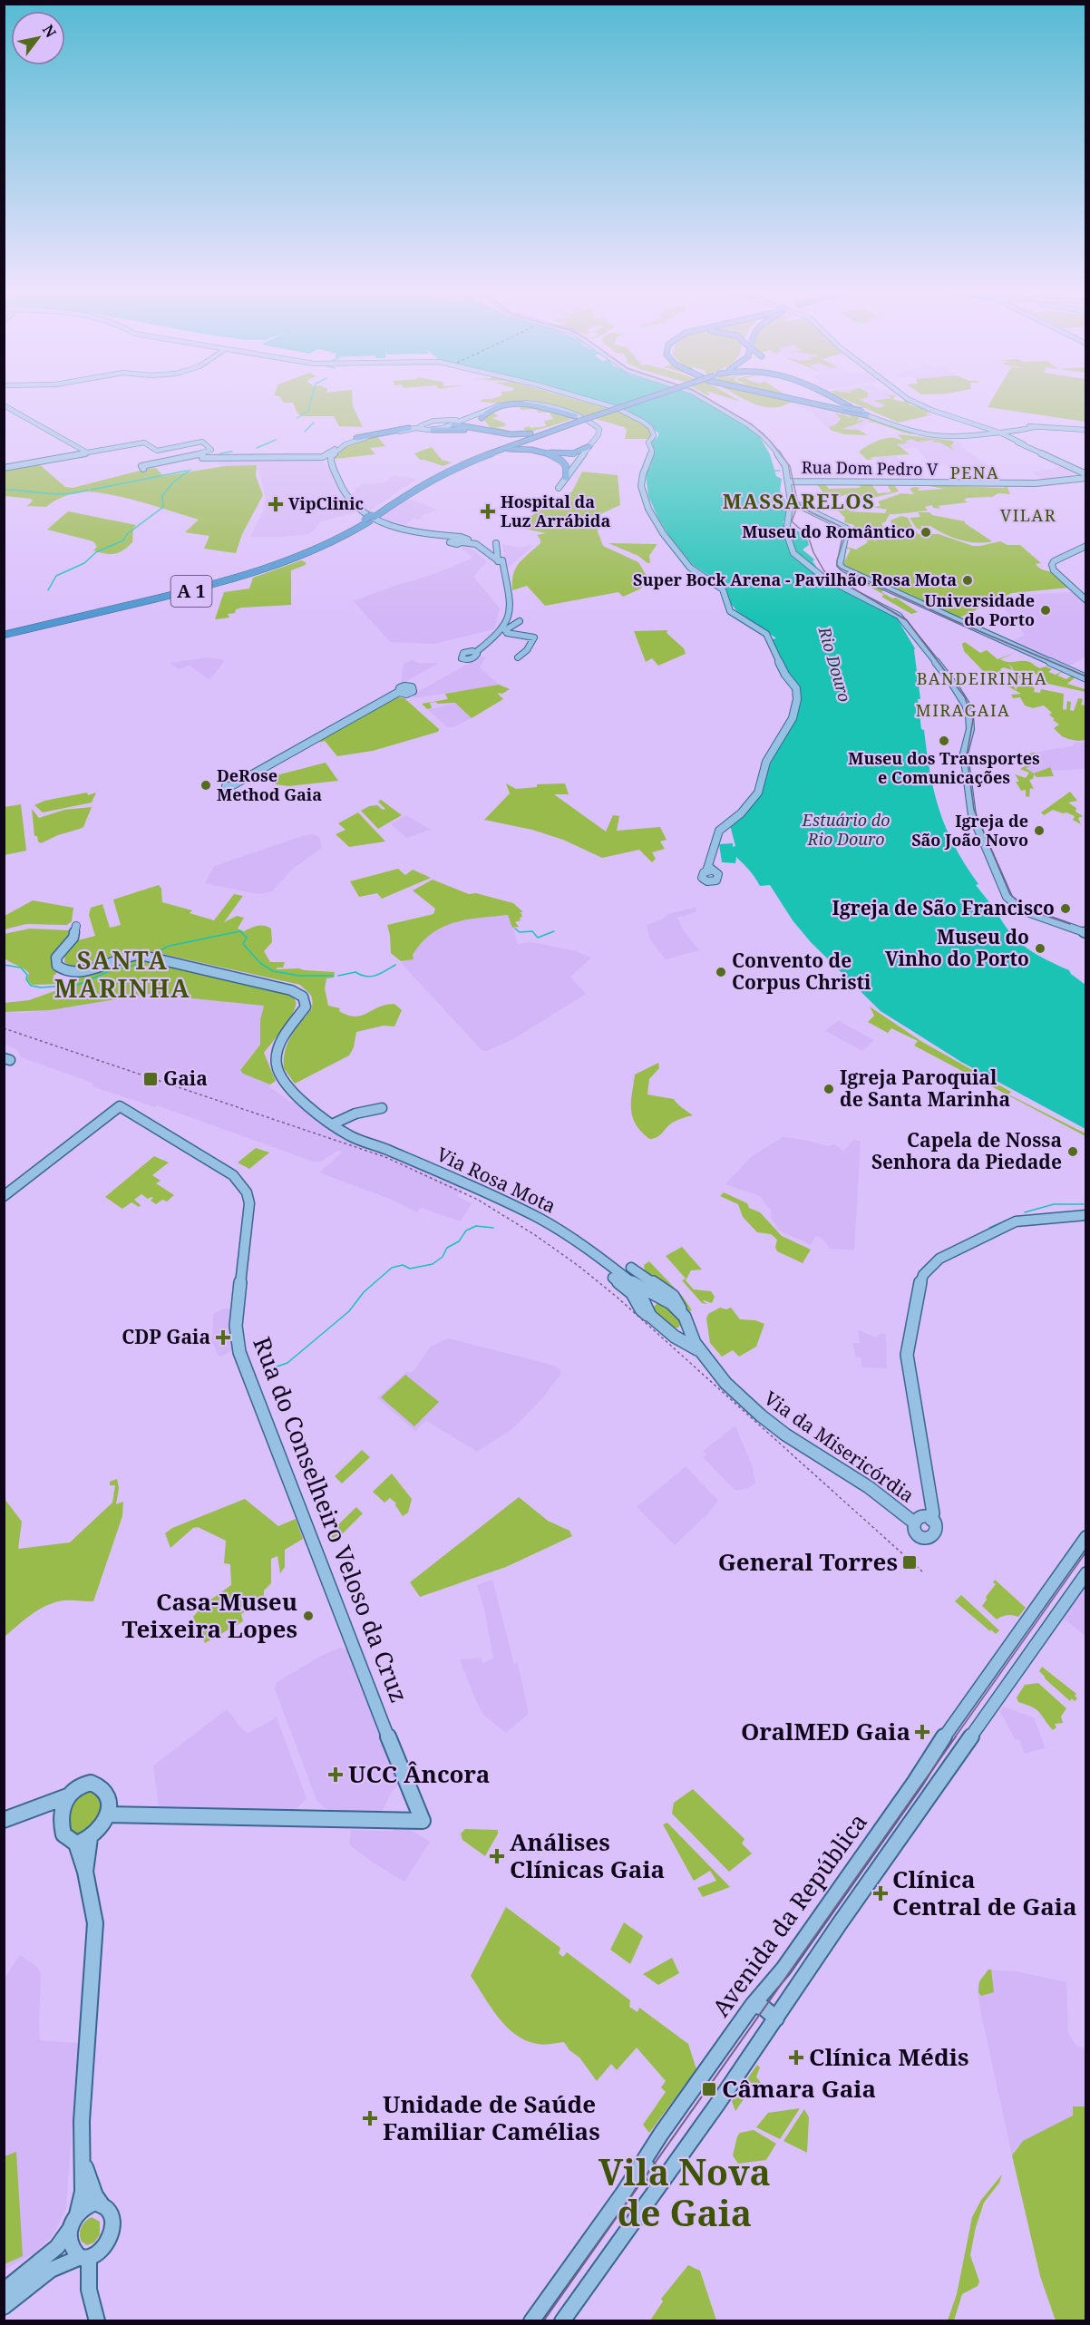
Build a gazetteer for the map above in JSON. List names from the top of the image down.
{
  "streets": {
    "highway": ["A 1"],
    "main road": [
      "Rua Dom Pedro V",
      "Via Rosa Mota",
      "Via da Misericórdia",
      "Rua do Conselheiro Veloso da Cruz",
      "Avenida da República"
    ]
  },
  "crossings": [
    ["Via Rosa Mota", "Via da Misericórdia"]
  ],
  "districts": [
    "PENA",
    "MASSARELOS",
    "VILAR",
    "BANDEIRINHA",
    "MIRAGAIA",
    "SANTA MARINHA",
    "Vila Nova de Gaia"
  ],
  "water": ["Rio Douro", "Estuário do Rio Douro"],
  "places": {
    "health": [
      "VipClinic",
      "Hospital da Luz Arrábida",
      "CDP Gaia",
      "OralMED Gaia",
      "UCC Âncora",
      "Análises Clínicas Gaia",
      "Clínica Central de Gaia",
      "Clínica Médis",
      "Unidade de Saúde Familiar Camélias"
    ],
    "other": [
      "Museu do Romântico",
      "Super Bock Arena - Pavilhão Rosa Mota",
      "Universidade do Porto",
      "Museu dos Transportes e Comunicações",
      "DeRose Method Gaia",
      "Igreja de São João Novo",
      "Igreja de São Francisco",
      "Museu do Vinho do Porto",
      "Convento de Corpus Christi",
      "Igreja Paroquial de Santa Marinha",
      "Capela de Nossa Senhora da Piedade",
      "Casa-Museu Teixeira Lopes"
    ],
    "transit": ["Gaia", "General Torres", "Câmara Gaia"]
  },
  "north": "top right"
}
